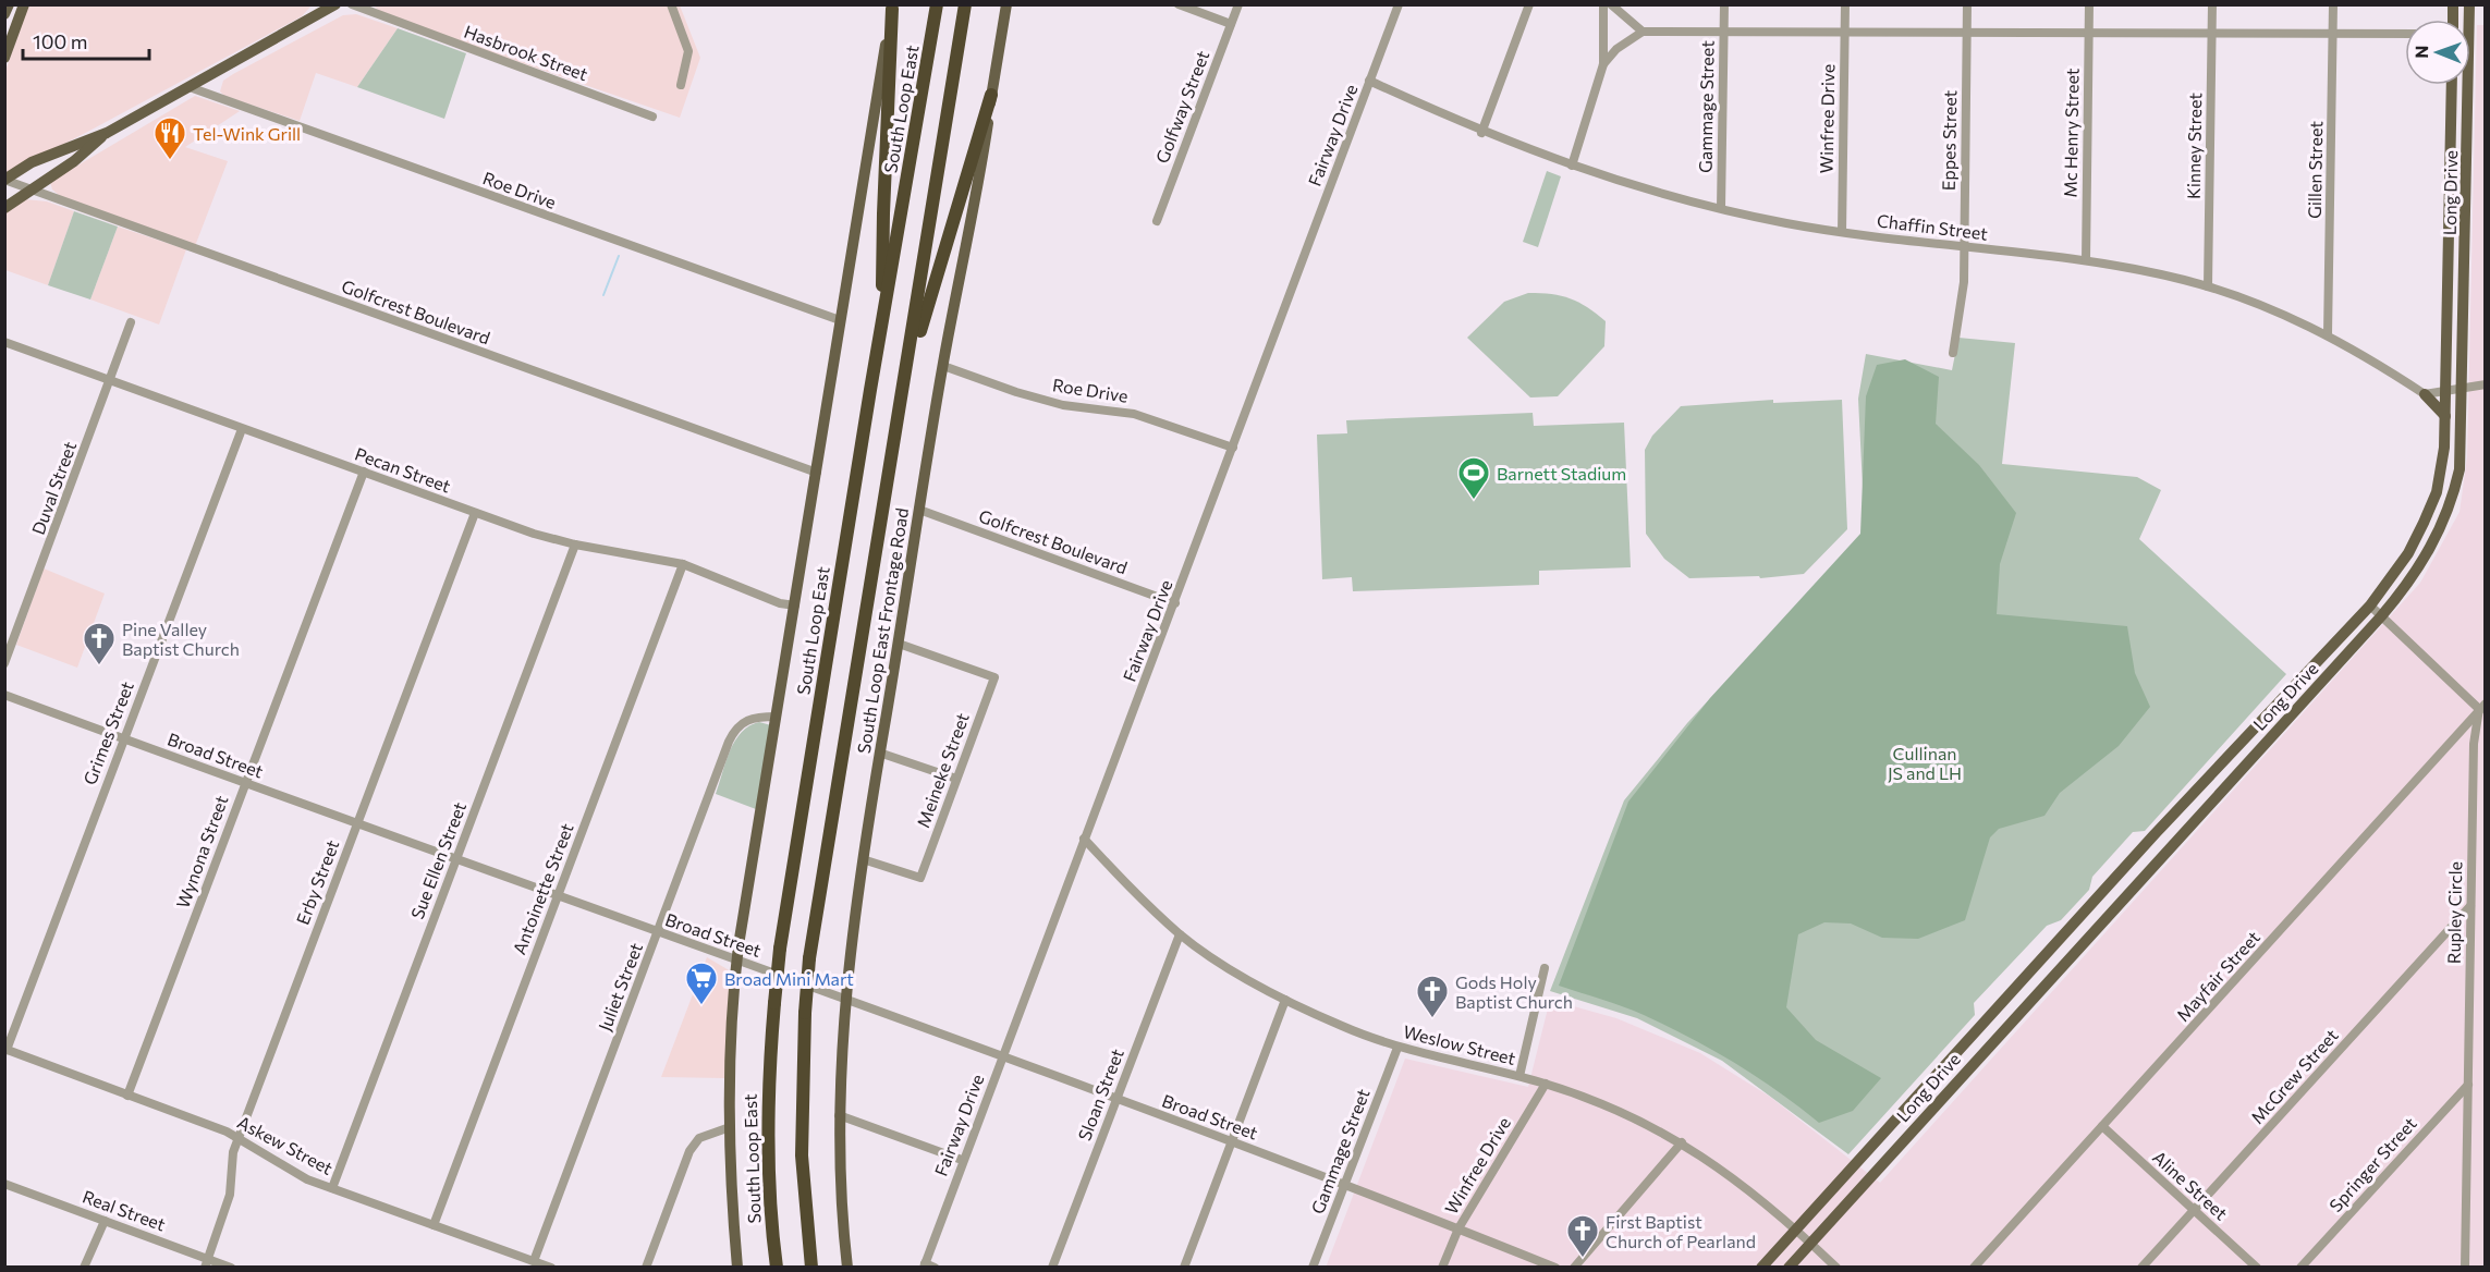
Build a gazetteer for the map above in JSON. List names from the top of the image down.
{
  "streets": {
    "highway": ["South Loop East"],
    "main road": ["Long Drive", "South Loop East Frontage Road"],
    "street": [
      "Hasbrook Street",
      "Golfway Street",
      "Gammage Street",
      "Winfree Drive",
      "Mc Henry Street",
      "Fairway Drive",
      "Eppes Street",
      "Kinney Street",
      "Gillen Street",
      "Roe Drive",
      "Chaffin Street",
      "Golfcrest Boulevard",
      "Pecan Street",
      "Duval Street",
      "Grimes Street",
      "Broad Street",
      "Meineke Street",
      "Wynona Street",
      "Sue Ellen Street",
      "Erby Street",
      "Antoinette Street",
      "Rupley Circle",
      "Mayfair Street",
      "Juliet Street",
      "Weslow Street",
      "McGrew Street",
      "Sloan Street",
      "Askew Street",
      "Springer Street",
      "Aline Street",
      "Real Street"
    ]
  },
  "crossings": [
    ["Gammage Street", "Chaffin Street"],
    ["Gammage Street", "Broad Street"],
    ["Gammage Street", "Weslow Street"],
    ["Winfree Drive", "Chaffin Street"],
    ["Winfree Drive", "Broad Street"],
    ["Winfree Drive", "Weslow Street"],
    ["Mc Henry Street", "Chaffin Street"],
    ["Fairway Drive", "Roe Drive"],
    ["Fairway Drive", "Chaffin Street"],
    ["Fairway Drive", "Golfcrest Boulevard"],
    ["Fairway Drive", "Broad Street"],
    ["Fairway Drive", "Weslow Street"],
    ["Eppes Street", "Chaffin Street"],
    ["Kinney Street", "Chaffin Street"],
    ["Gillen Street", "Chaffin Street"],
    ["Roe Drive", "South Loop East Frontage Road"],
    ["Long Drive", "Weslow Street"],
    ["Golfcrest Boulevard", "South Loop East Frontage Road"],
    ["Pecan Street", "Duval Street"],
    ["Pecan Street", "Grimes Street"],
    ["Pecan Street", "Wynona Street"],
    ["Pecan Street", "Sue Ellen Street"],
    ["Pecan Street", "Erby Street"],
    ["Pecan Street", "Antoinette Street"],
    ["South Loop East Frontage Road", "Broad Street"],
    ["South Loop East Frontage Road", "Meineke Street"],
    ["Grimes Street", "Broad Street"],
    ["Grimes Street", "Askew Street"],
    ["Broad Street", "Wynona Street"],
    ["Broad Street", "Sue Ellen Street"],
    ["Broad Street", "Erby Street"],
    ["Broad Street", "Antoinette Street"],
    ["Broad Street", "Juliet Street"],
    ["Broad Street", "Sloan Street"],
    ["Wynona Street", "Askew Street"],
    ["Sue Ellen Street", "Askew Street"],
    ["Erby Street", "Askew Street"],
    ["Erby Street", "Real Street"],
    ["Antoinette Street", "Askew Street"],
    ["Rupley Circle", "Mayfair Street"],
    ["Rupley Circle", "McGrew Street"],
    ["Rupley Circle", "Springer Street"],
    ["Mayfair Street", "Aline Street"],
    ["Juliet Street", "Askew Street"],
    ["Weslow Street", "Sloan Street"],
    ["McGrew Street", "Aline Street"]
  ],
  "parks": ["Cullinan JS and LH"],
  "places": {
    "restaurant": ["Tel-Wink Grill"],
    "sports": ["Barnett Stadium"],
    "church": ["Pine Valley Baptist Church", "Gods Holy Baptist Church", "First Baptist Church of Pearland"],
    "supermarket": ["Broad Mini Mart"]
  },
  "scale_bar": "100 m",
  "north": "left"
}
